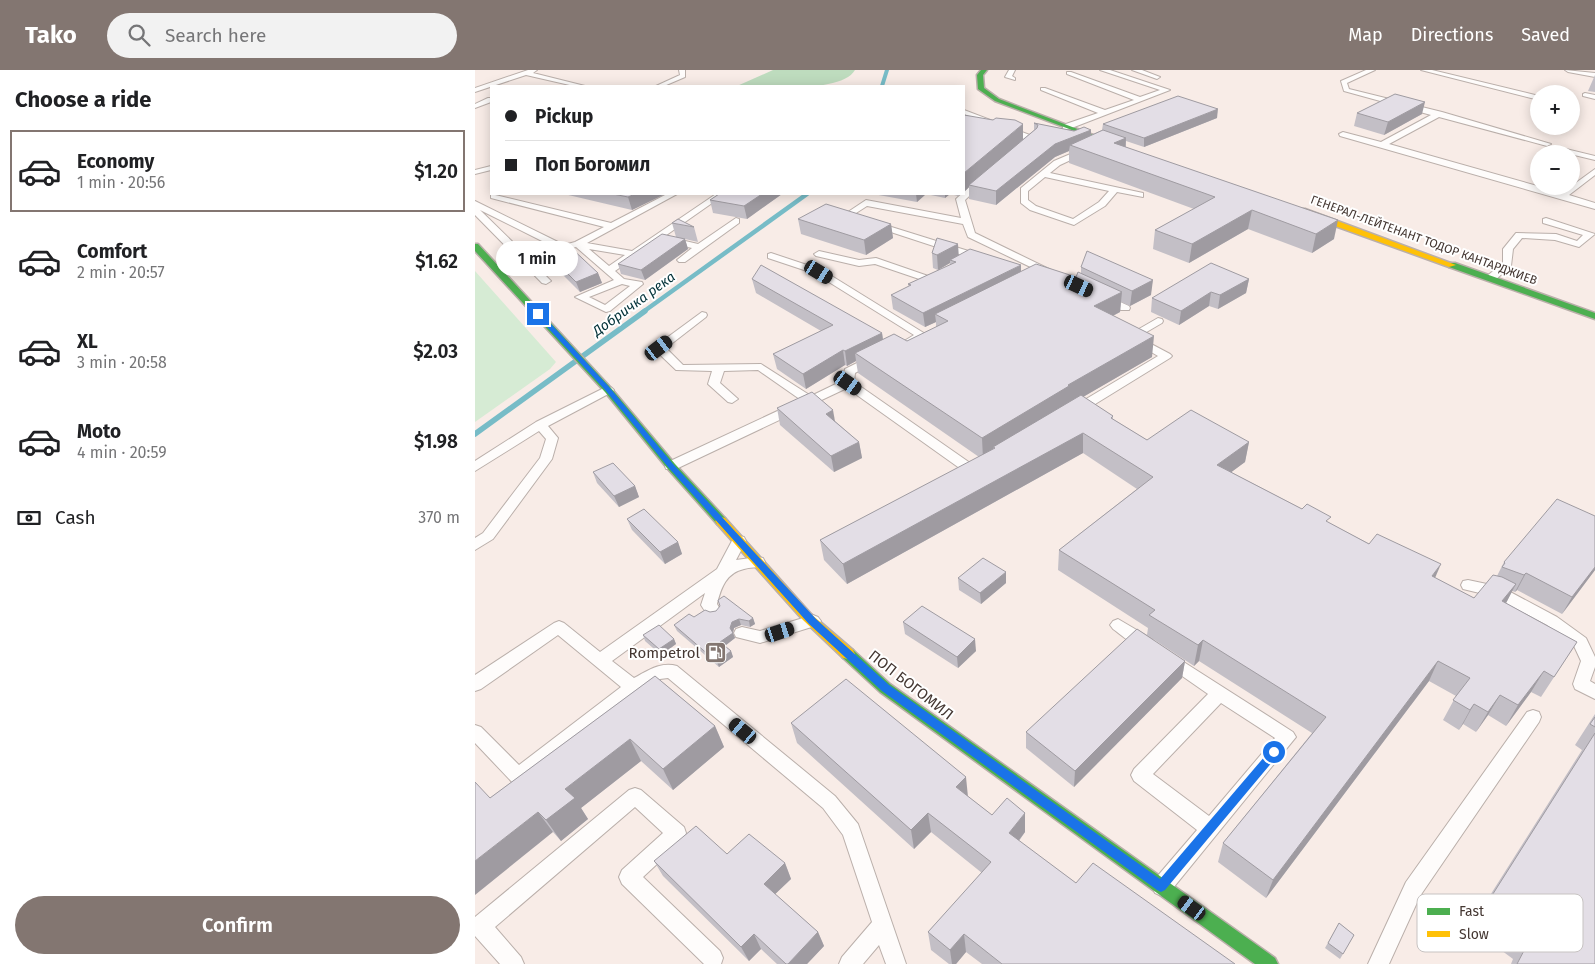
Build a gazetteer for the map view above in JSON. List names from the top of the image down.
{
  "streets": {
    "street": ["ГЕНЕРАЛ-ЛЕЙТЕНАНТ ТОДОР КАНТАРДЖИЕВ", "ПОП БОГОМИЛ"]
  },
  "water": ["Добричка река"],
  "places": {
    "fuel station": ["Rompetrol"]
  },
  "legend": ["Fast", "Slow"],
  "page": {
    "header": "Tako",
    "search": "Search here",
    "nav": ["Map", "Directions", "Saved"],
    "heading": "Choose a ride",
    "map_buttons": ["+", "−"],
    "banner": ["Pickup", "Поп Богомил"],
    "list": [
      {
        "name": "Economy",
        "note": "1 min · 20:56",
        "value": "$1.20"
      },
      {
        "name": "Comfort",
        "note": "2 min · 20:57",
        "value": "$1.62"
      },
      {
        "name": "XL",
        "note": "3 min · 20:58",
        "value": "$2.03"
      },
      {
        "name": "Moto",
        "note": "4 min · 20:59",
        "value": "$1.98"
      }
    ],
    "bubble": "1 min",
    "pay": ["Cash", "370 m"],
    "buttons": "Confirm"
  }
}
